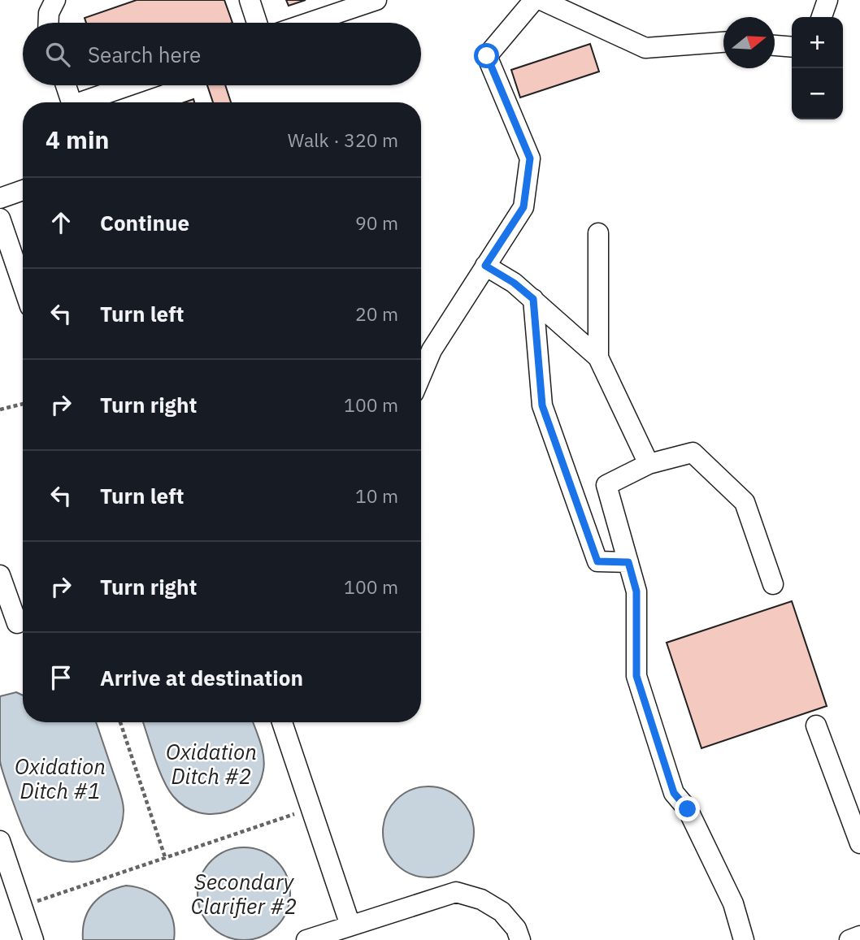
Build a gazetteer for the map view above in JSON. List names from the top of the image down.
{
  "water": ["Oxidation Ditch #2", "Oxidation Ditch #1", "Secondary Clarifier #2"],
  "north": "right",
  "page": {
    "map_buttons": ["+", "−"],
    "search": "Search here",
    "heading": ["4 min", "Walk · 320 m"],
    "list": [
      ["Continue", "90 m"],
      ["Turn left", "20 m"],
      ["Turn right", "100 m"],
      ["Turn left", "10 m"],
      ["Turn right", "100 m"],
      "Arrive at destination"
    ]
  }
}
